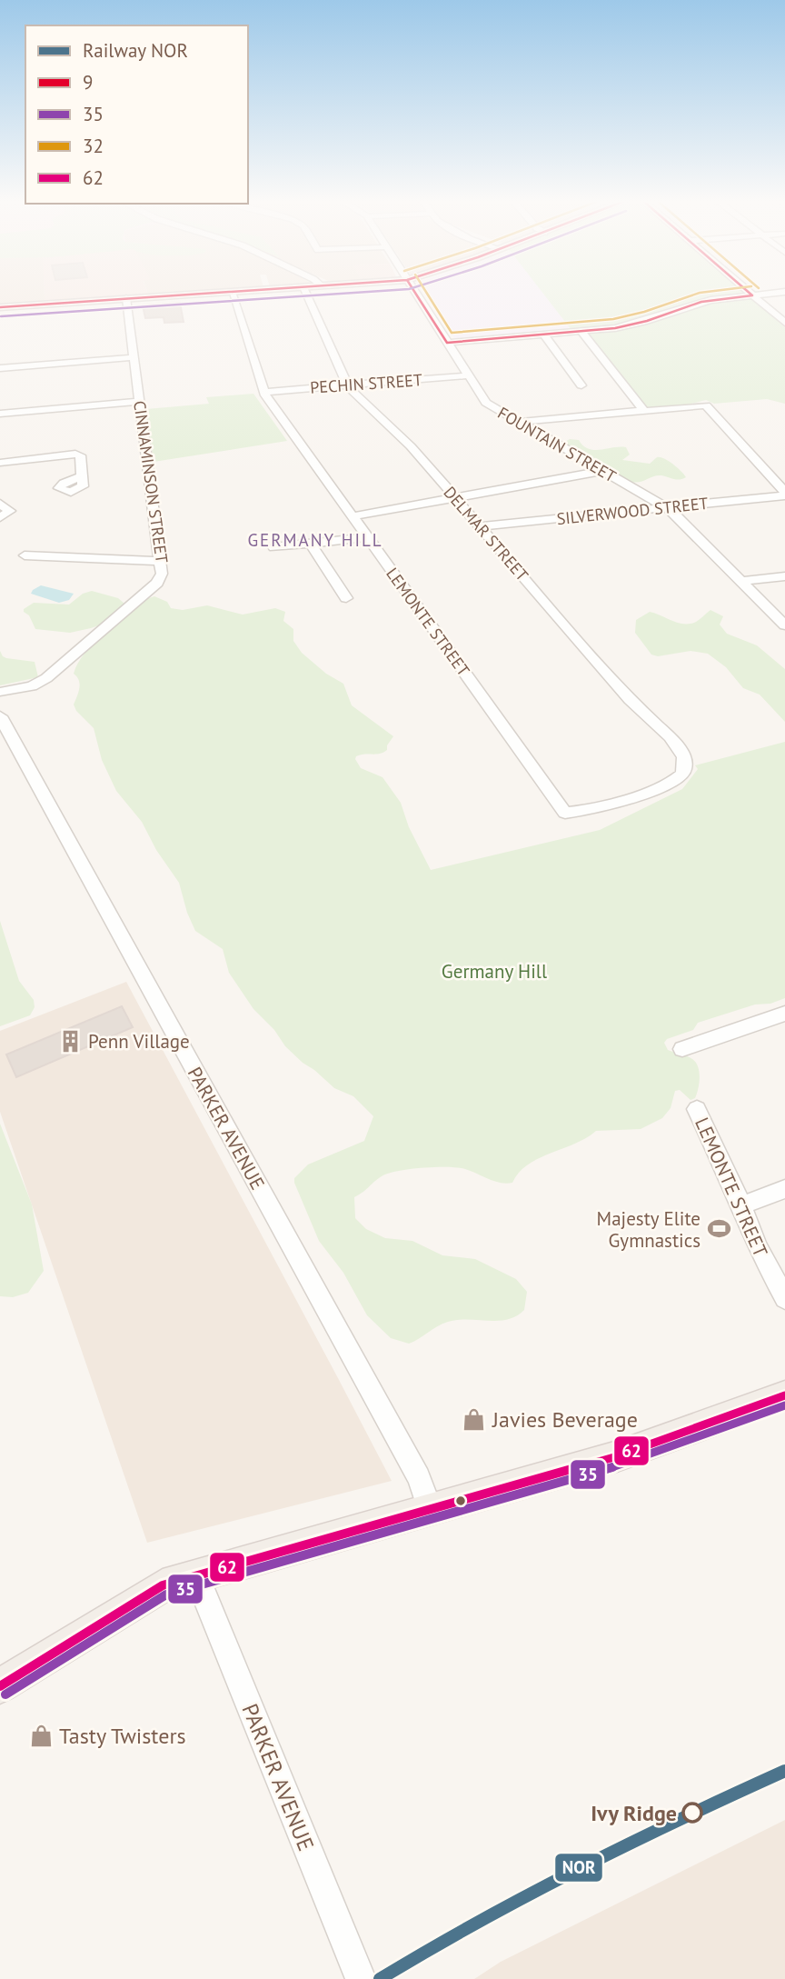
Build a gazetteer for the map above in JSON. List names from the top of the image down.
{
  "streets": {
    "street": [
      "PECHIN STREET",
      "FOUNTAIN STREET",
      "CINNAMINSON STREET",
      "SILVERWOOD STREET",
      "DELMAR STREET",
      "LEMONTE STREET",
      "PARKER AVENUE"
    ]
  },
  "crossings": [
    ["PECHIN STREET", "FOUNTAIN STREET"],
    ["PECHIN STREET", "DELMAR STREET"],
    ["PECHIN STREET", "LEMONTE STREET"],
    ["FOUNTAIN STREET", "SILVERWOOD STREET"],
    ["SILVERWOOD STREET", "DELMAR STREET"],
    ["DELMAR STREET", "LEMONTE STREET"]
  ],
  "districts": ["GERMANY HILL"],
  "parks": ["Germany Hill"],
  "places": {
    "building": ["Penn Village"],
    "sports": ["Majesty Elite Gymnastics"],
    "shop": ["Javies Beverage", "Tasty Twisters"],
    "other": ["Ivy Ridge"]
  },
  "lines": [
    "transit line 9",
    "transit line 35",
    "transit line 32",
    "transit line 62",
    "rail line NOR"
  ],
  "legend": [
    "Railway NOR",
    "9",
    "35",
    "32",
    "62"
  ]
}
